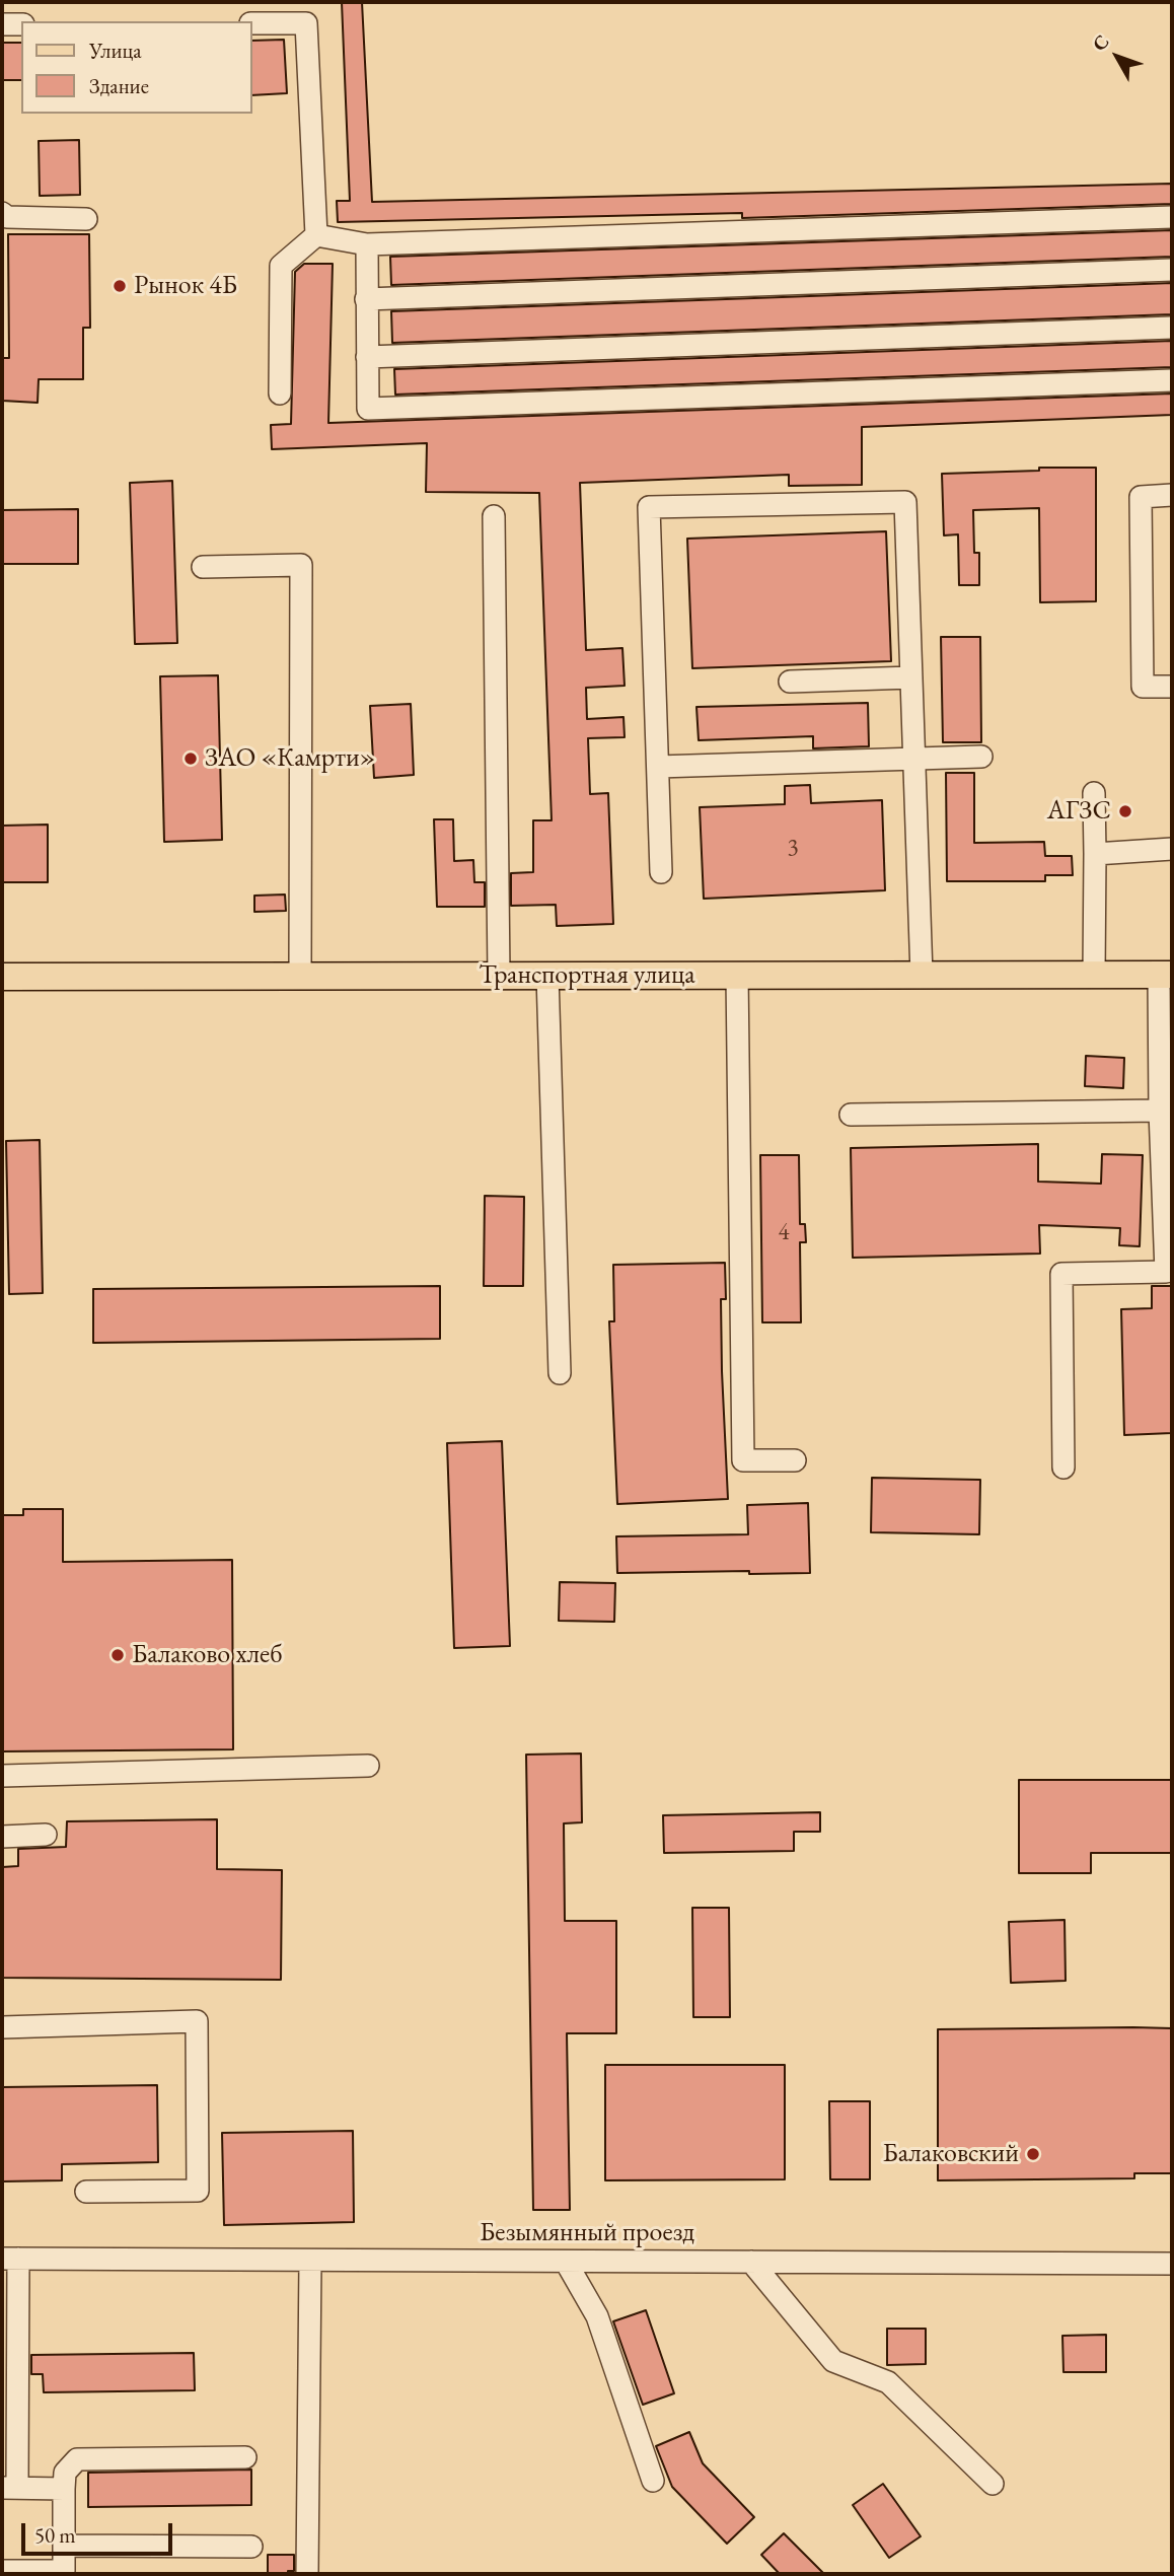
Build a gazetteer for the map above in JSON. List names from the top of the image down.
{
  "streets": {
    "main road": ["Транспортная улица"],
    "street": ["Безымянный проезд"]
  },
  "places": [
    "Рынок 4Б",
    "ЗАО «Камрти»",
    "АГЗС",
    "Балаково хлеб",
    "Балаковский"
  ],
  "house_numbers": ["3", "4"],
  "legend": ["Улица", "Здание"],
  "scale_bar": "50 m",
  "north": "top left"
}
